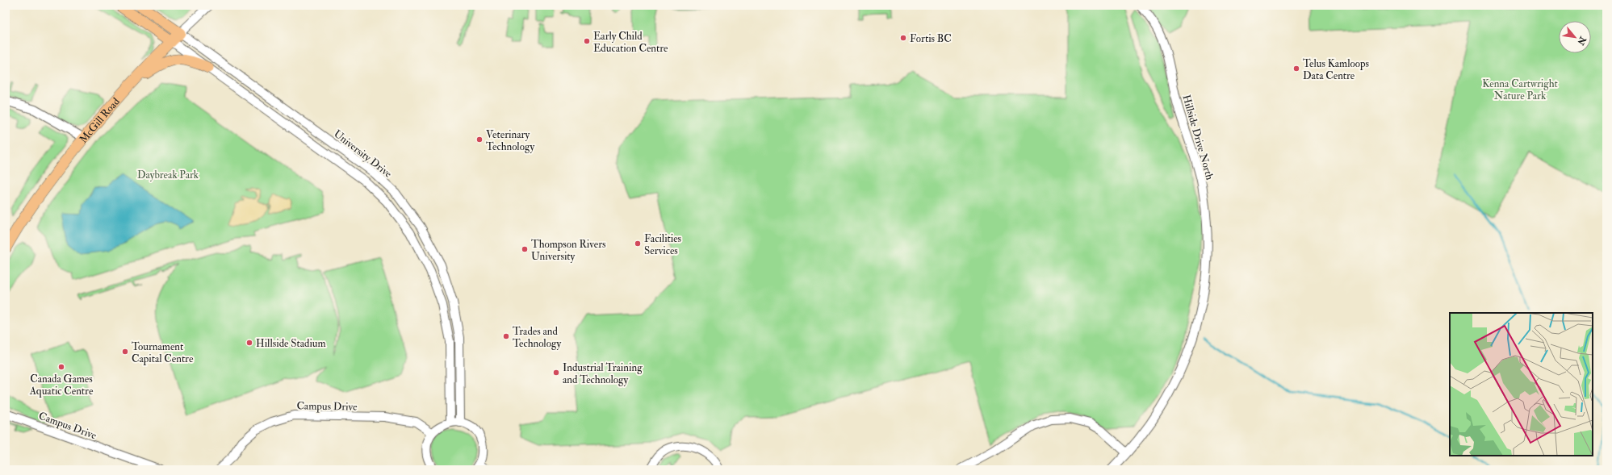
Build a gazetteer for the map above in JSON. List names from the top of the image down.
{
  "streets": {
    "main road": ["McGill Road"],
    "street": ["Hillside Drive North", "University Drive", "Campus Drive"]
  },
  "crossings": [
    ["McGill Road", "University Drive"]
  ],
  "parks": ["Kenna Cartwright Nature Park", "Daybreak Park"],
  "places": [
    "Fortis BC",
    "Early Child Education Centre",
    "Telus Kamloops Data Centre",
    "Veterinary Technology",
    "Facilities Services",
    "Thompson Rivers University",
    "Trades and Technology",
    "Hillside Stadium",
    "Tournament Capital Centre",
    "Canada Games Aquatic Centre",
    "Industrial Training and Technology"
  ],
  "north": "bottom right"
}
